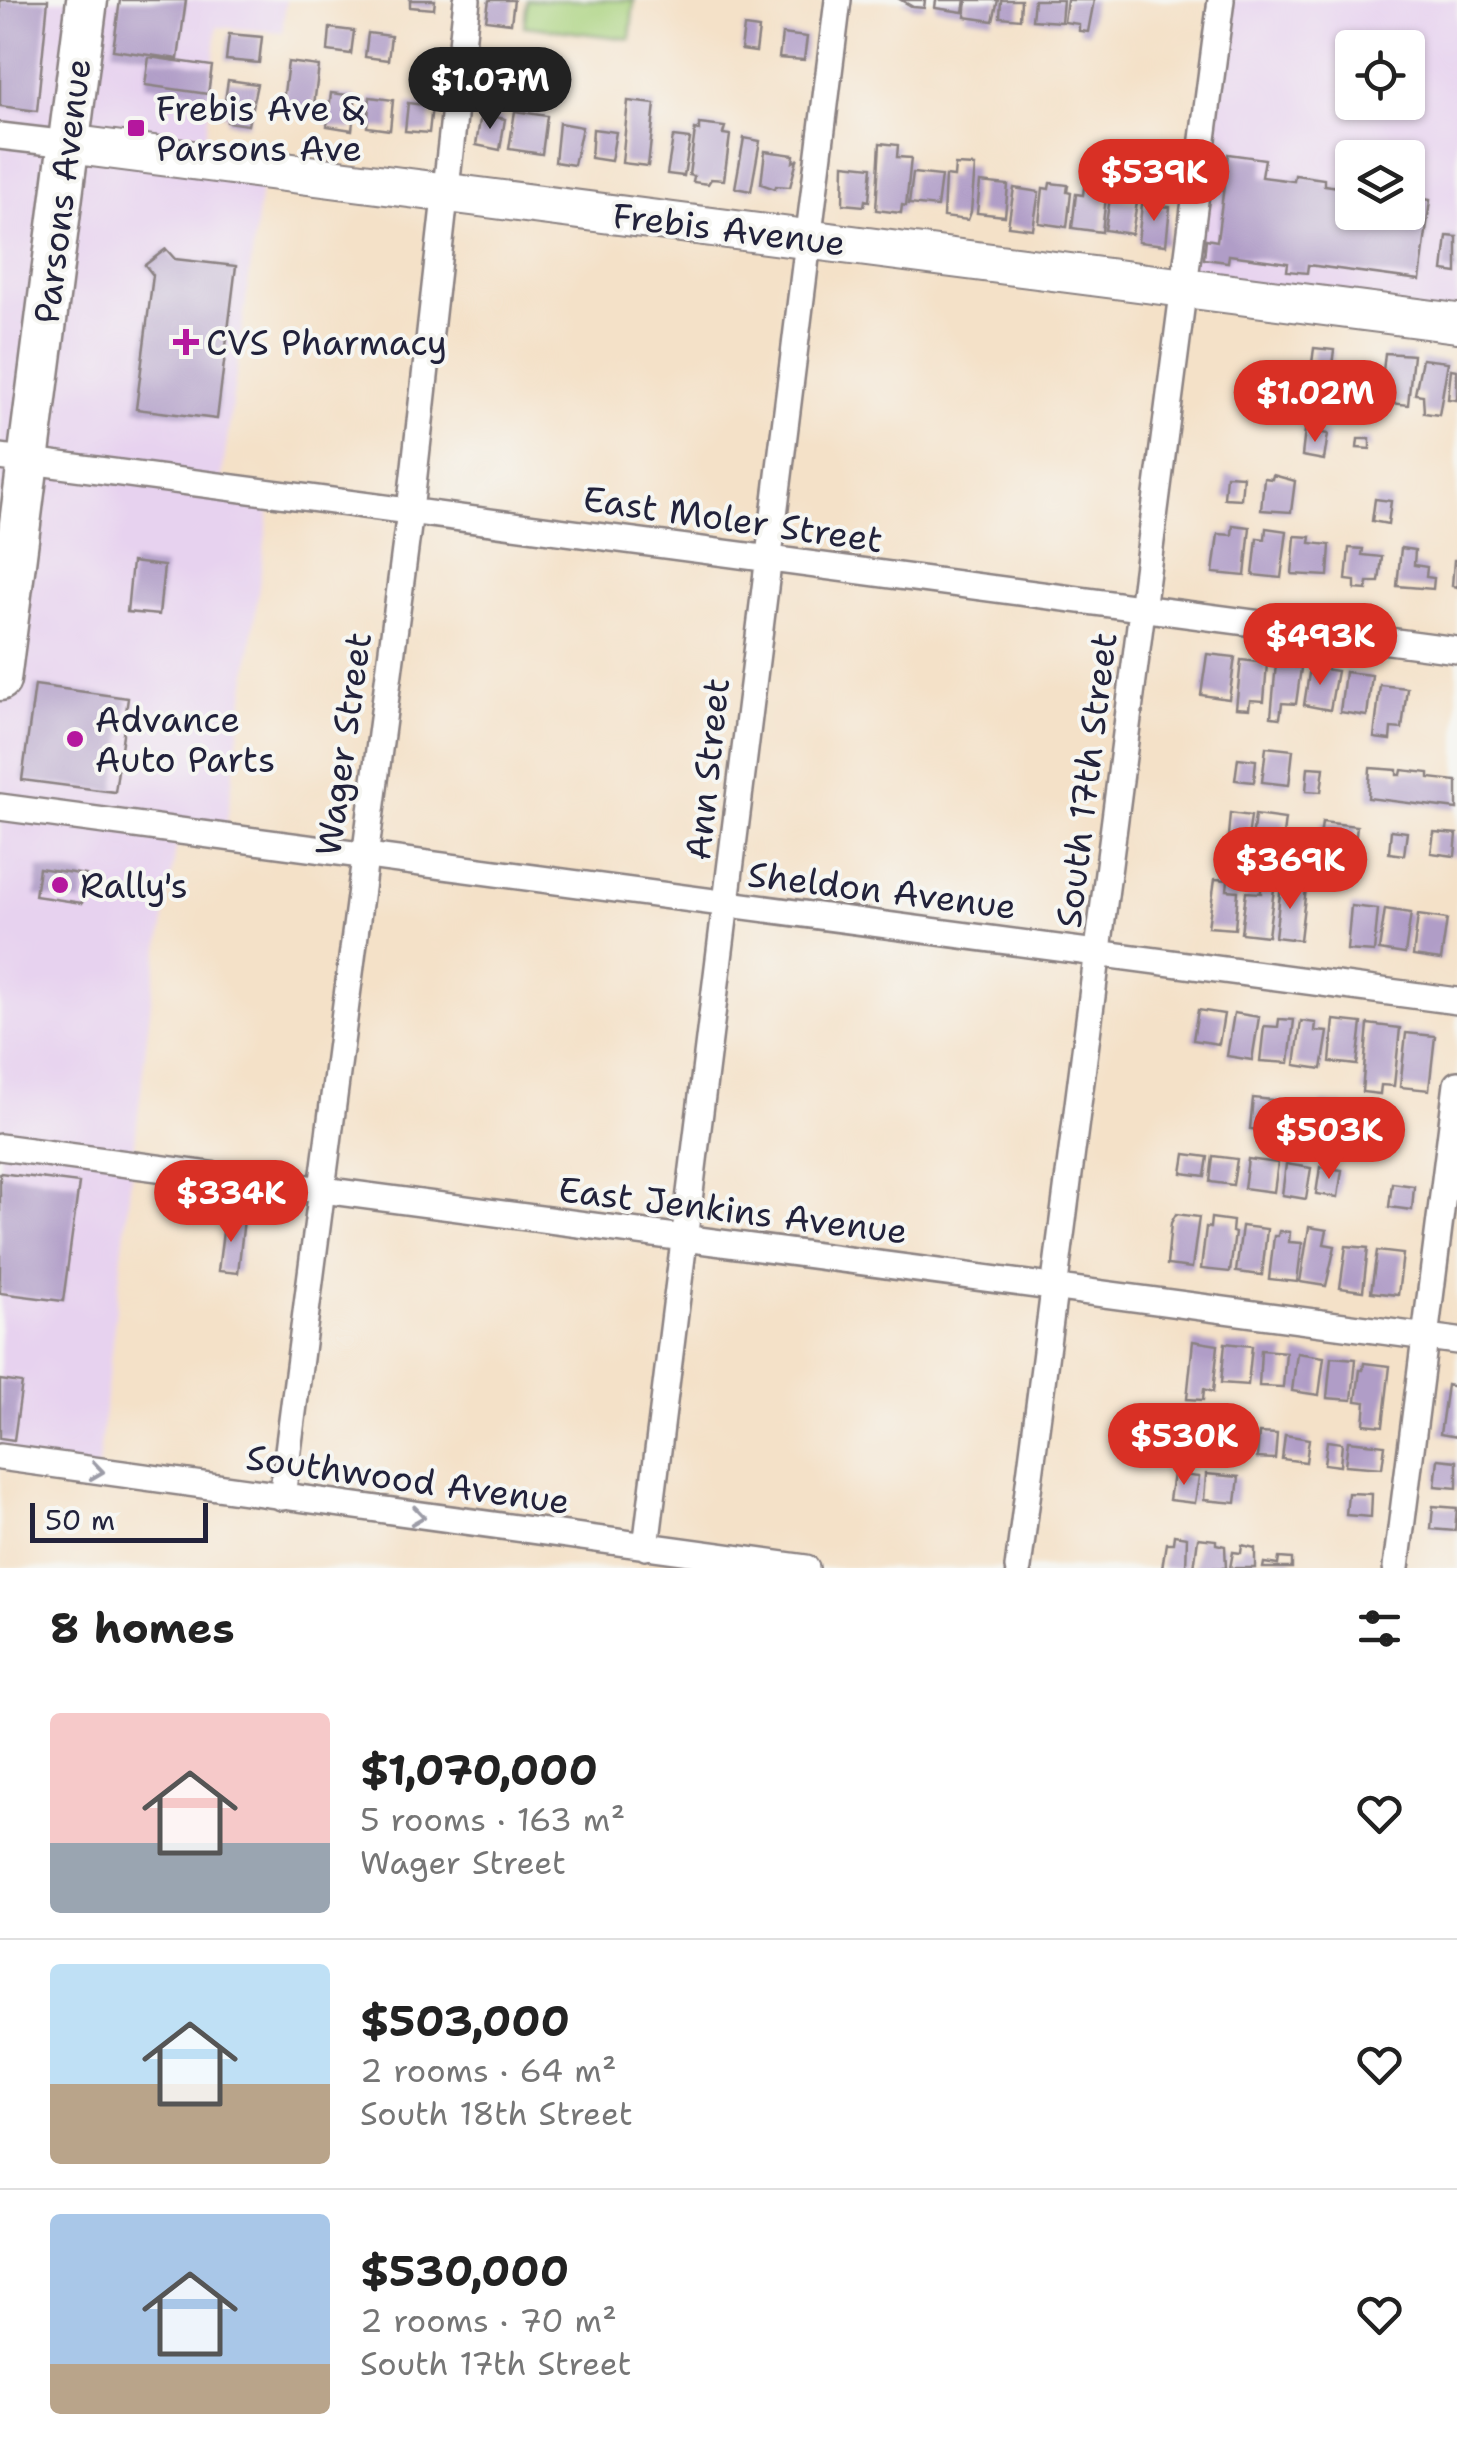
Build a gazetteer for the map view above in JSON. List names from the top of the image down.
{
  "streets": {
    "main road": ["Parsons Avenue", "Frebis Avenue"],
    "street": [
      "East Moler Street",
      "Wager Street",
      "Ann Street",
      "South 17th Street",
      "Sheldon Avenue",
      "East Jenkins Avenue",
      "Southwood Avenue"
    ]
  },
  "crossings": [
    ["Parsons Avenue", "Frebis Avenue"],
    ["Parsons Avenue", "East Moler Street"],
    ["Frebis Avenue", "Wager Street"],
    ["Frebis Avenue", "Ann Street"],
    ["Frebis Avenue", "South 17th Street"],
    ["East Moler Street", "Wager Street"],
    ["East Moler Street", "Ann Street"],
    ["East Moler Street", "South 17th Street"],
    ["Wager Street", "Sheldon Avenue"],
    ["Wager Street", "East Jenkins Avenue"],
    ["Wager Street", "Southwood Avenue"],
    ["Ann Street", "Sheldon Avenue"],
    ["Ann Street", "East Jenkins Avenue"],
    ["Ann Street", "Southwood Avenue"],
    ["South 17th Street", "Sheldon Avenue"],
    ["South 17th Street", "East Jenkins Avenue"]
  ],
  "one_way": ["Southwood Avenue"],
  "places": {
    "transit": ["Frebis Ave & Parsons Ave"],
    "health": ["CVS Pharmacy"],
    "other": ["Advance Auto Parts", "Rally's"]
  },
  "scale_bar": "50 m",
  "page": {
    "price": [
      "$1.07M",
      "$539K",
      "$1.02M",
      "$493K",
      "$369K",
      "$503K",
      "$334K",
      "$530K"
    ],
    "scale": "50 m",
    "heading": "8 homes",
    "list": [
      {
        "name": "$1,070,000",
        "note": "5 rooms · 163 m² · Wager Street"
      },
      {
        "name": "$503,000",
        "note": "2 rooms · 64 m² · South 18th Street"
      },
      {
        "name": "$530,000",
        "note": "2 rooms · 70 m² · South 17th Street"
      }
    ]
  }
}
